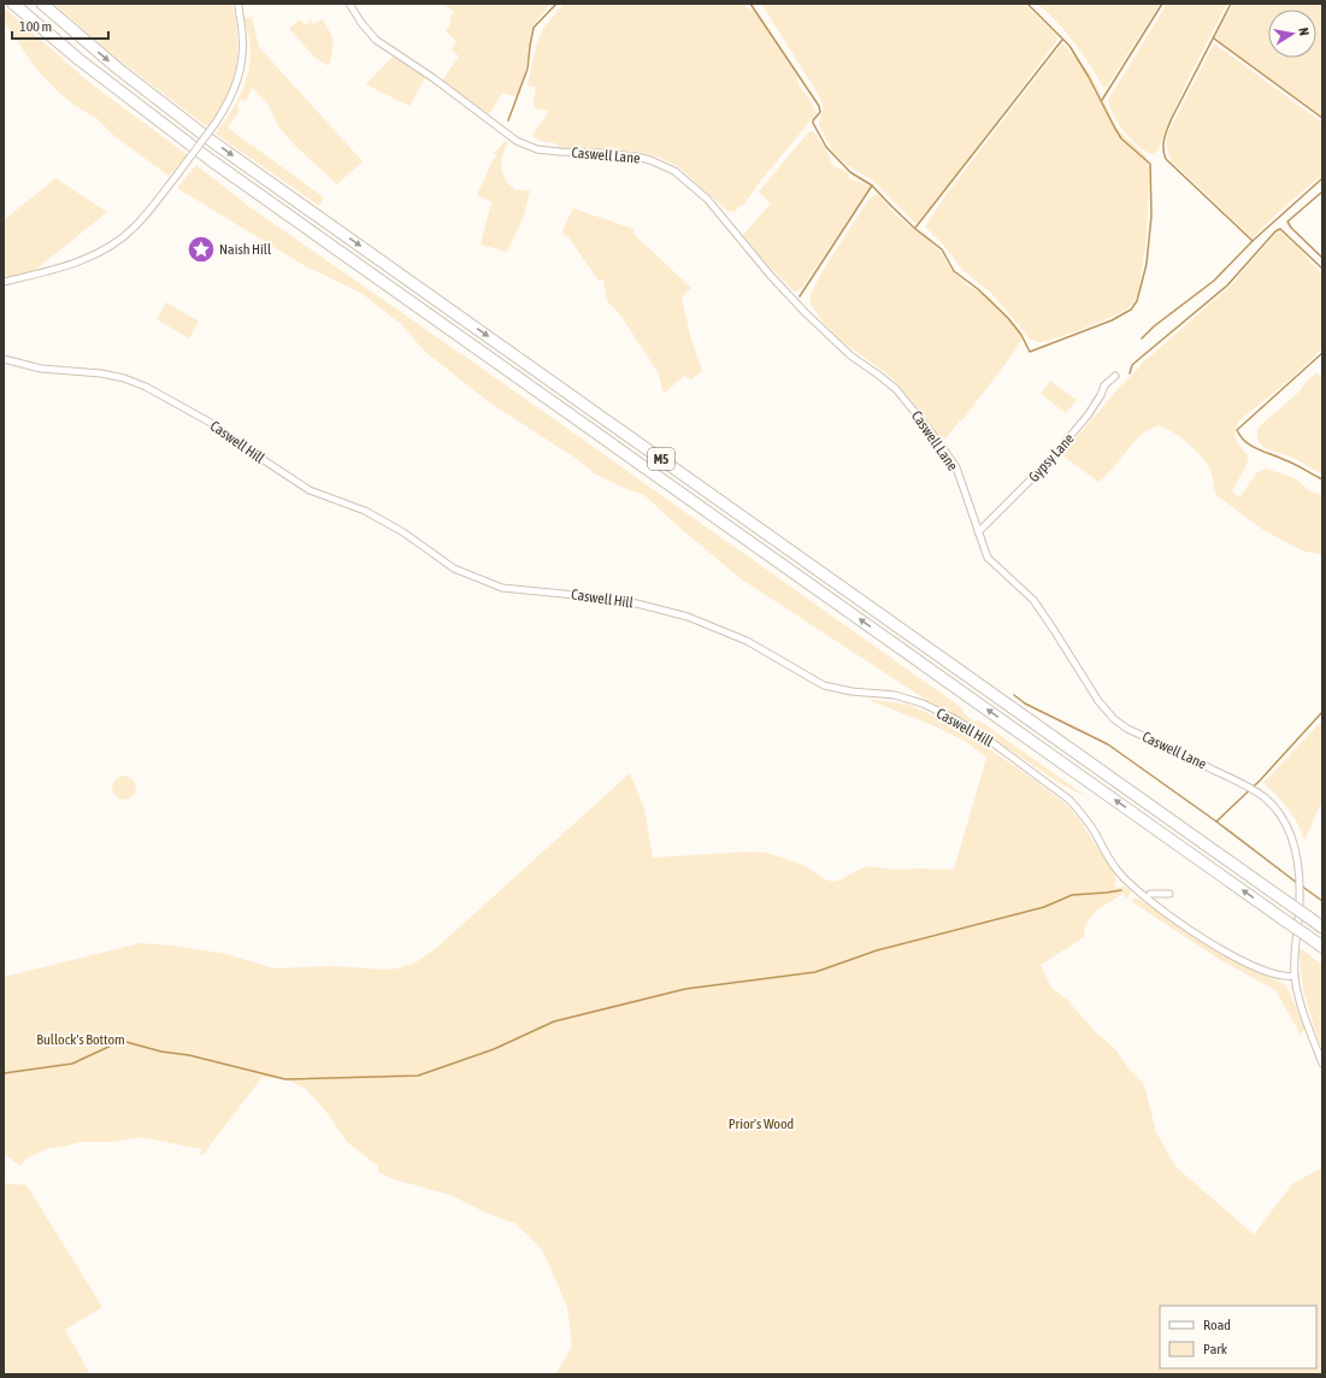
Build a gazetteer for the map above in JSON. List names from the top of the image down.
{
  "streets": {
    "highway": ["M5"],
    "street": ["Caswell Lane", "Caswell Hill", "Gypsy Lane"]
  },
  "crossings": [
    ["Caswell Lane", "Caswell Hill"],
    ["Caswell Lane", "Gypsy Lane"]
  ],
  "parks": ["Bullock's Bottom", "Prior's Wood"],
  "places": {
    "place": ["Naish Hill"]
  },
  "legend": ["Road", "Park"],
  "scale_bar": "100 m",
  "north": "right"
}
